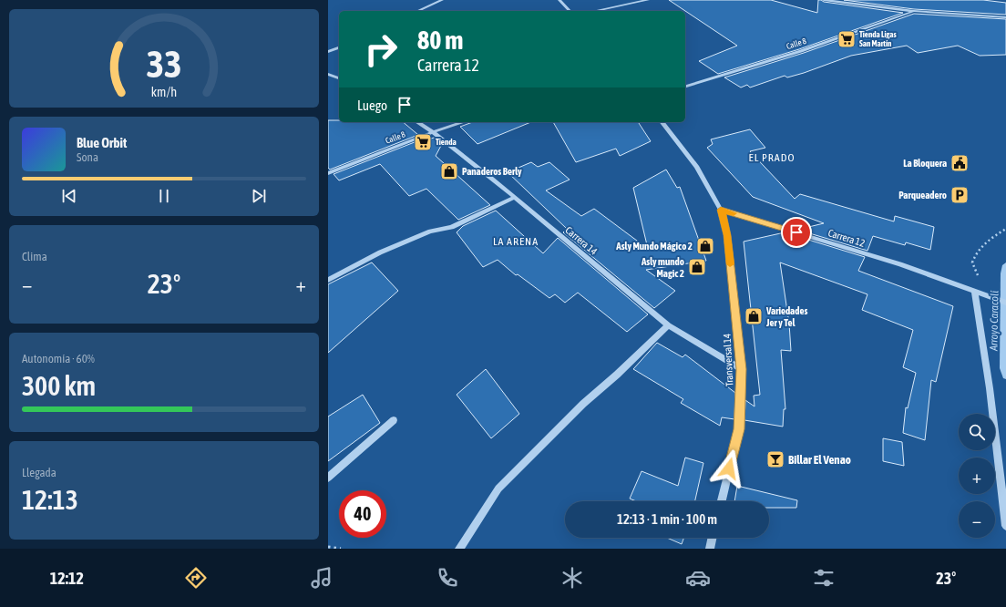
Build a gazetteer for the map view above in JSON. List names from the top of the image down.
{
  "streets": {
    "street": [
      "Calle 8",
      "Carrera 12",
      "Carrera 14",
      "Transversal 14"
    ]
  },
  "crossings": [
    ["Calle 8", "Carrera 14"],
    ["Carrera 12", "Transversal 14"],
    ["Carrera 14", "Transversal 14"]
  ],
  "districts": ["EL PRADO", "LA ARENA"],
  "water": ["Arroyo Caracolí"],
  "places": {
    "supermarket": ["Tienda Ligas San Martín", "Tienda"],
    "public building": ["La Bloquera"],
    "shop": [
      "Panaderos Berly",
      "Asly Mundo Mágico 2",
      "Asly mundo Magic 2",
      "Variedades Jer y Tel"
    ],
    "parking": ["Parqueadero"],
    "bar": ["Billar El Venao"]
  },
  "page": {
    "turn": ["80 m", "Carrera 12"],
    "then": "Luego",
    "song": ["Blue Orbit", "Sona"],
    "tile": [
      "Clima",
      ["Autonomía · 60%", "300 km"],
      ["Llegada", "12:13"]
    ],
    "heat": ["−", "23°", "+"],
    "map_buttons": ["+", "−"],
    "limit": "40",
    "trip": "12:13 · 1 min · 100 m",
    "tabs": ["12:12", "23°"],
    "gauge": ["33", "km/h"]
  }
}
